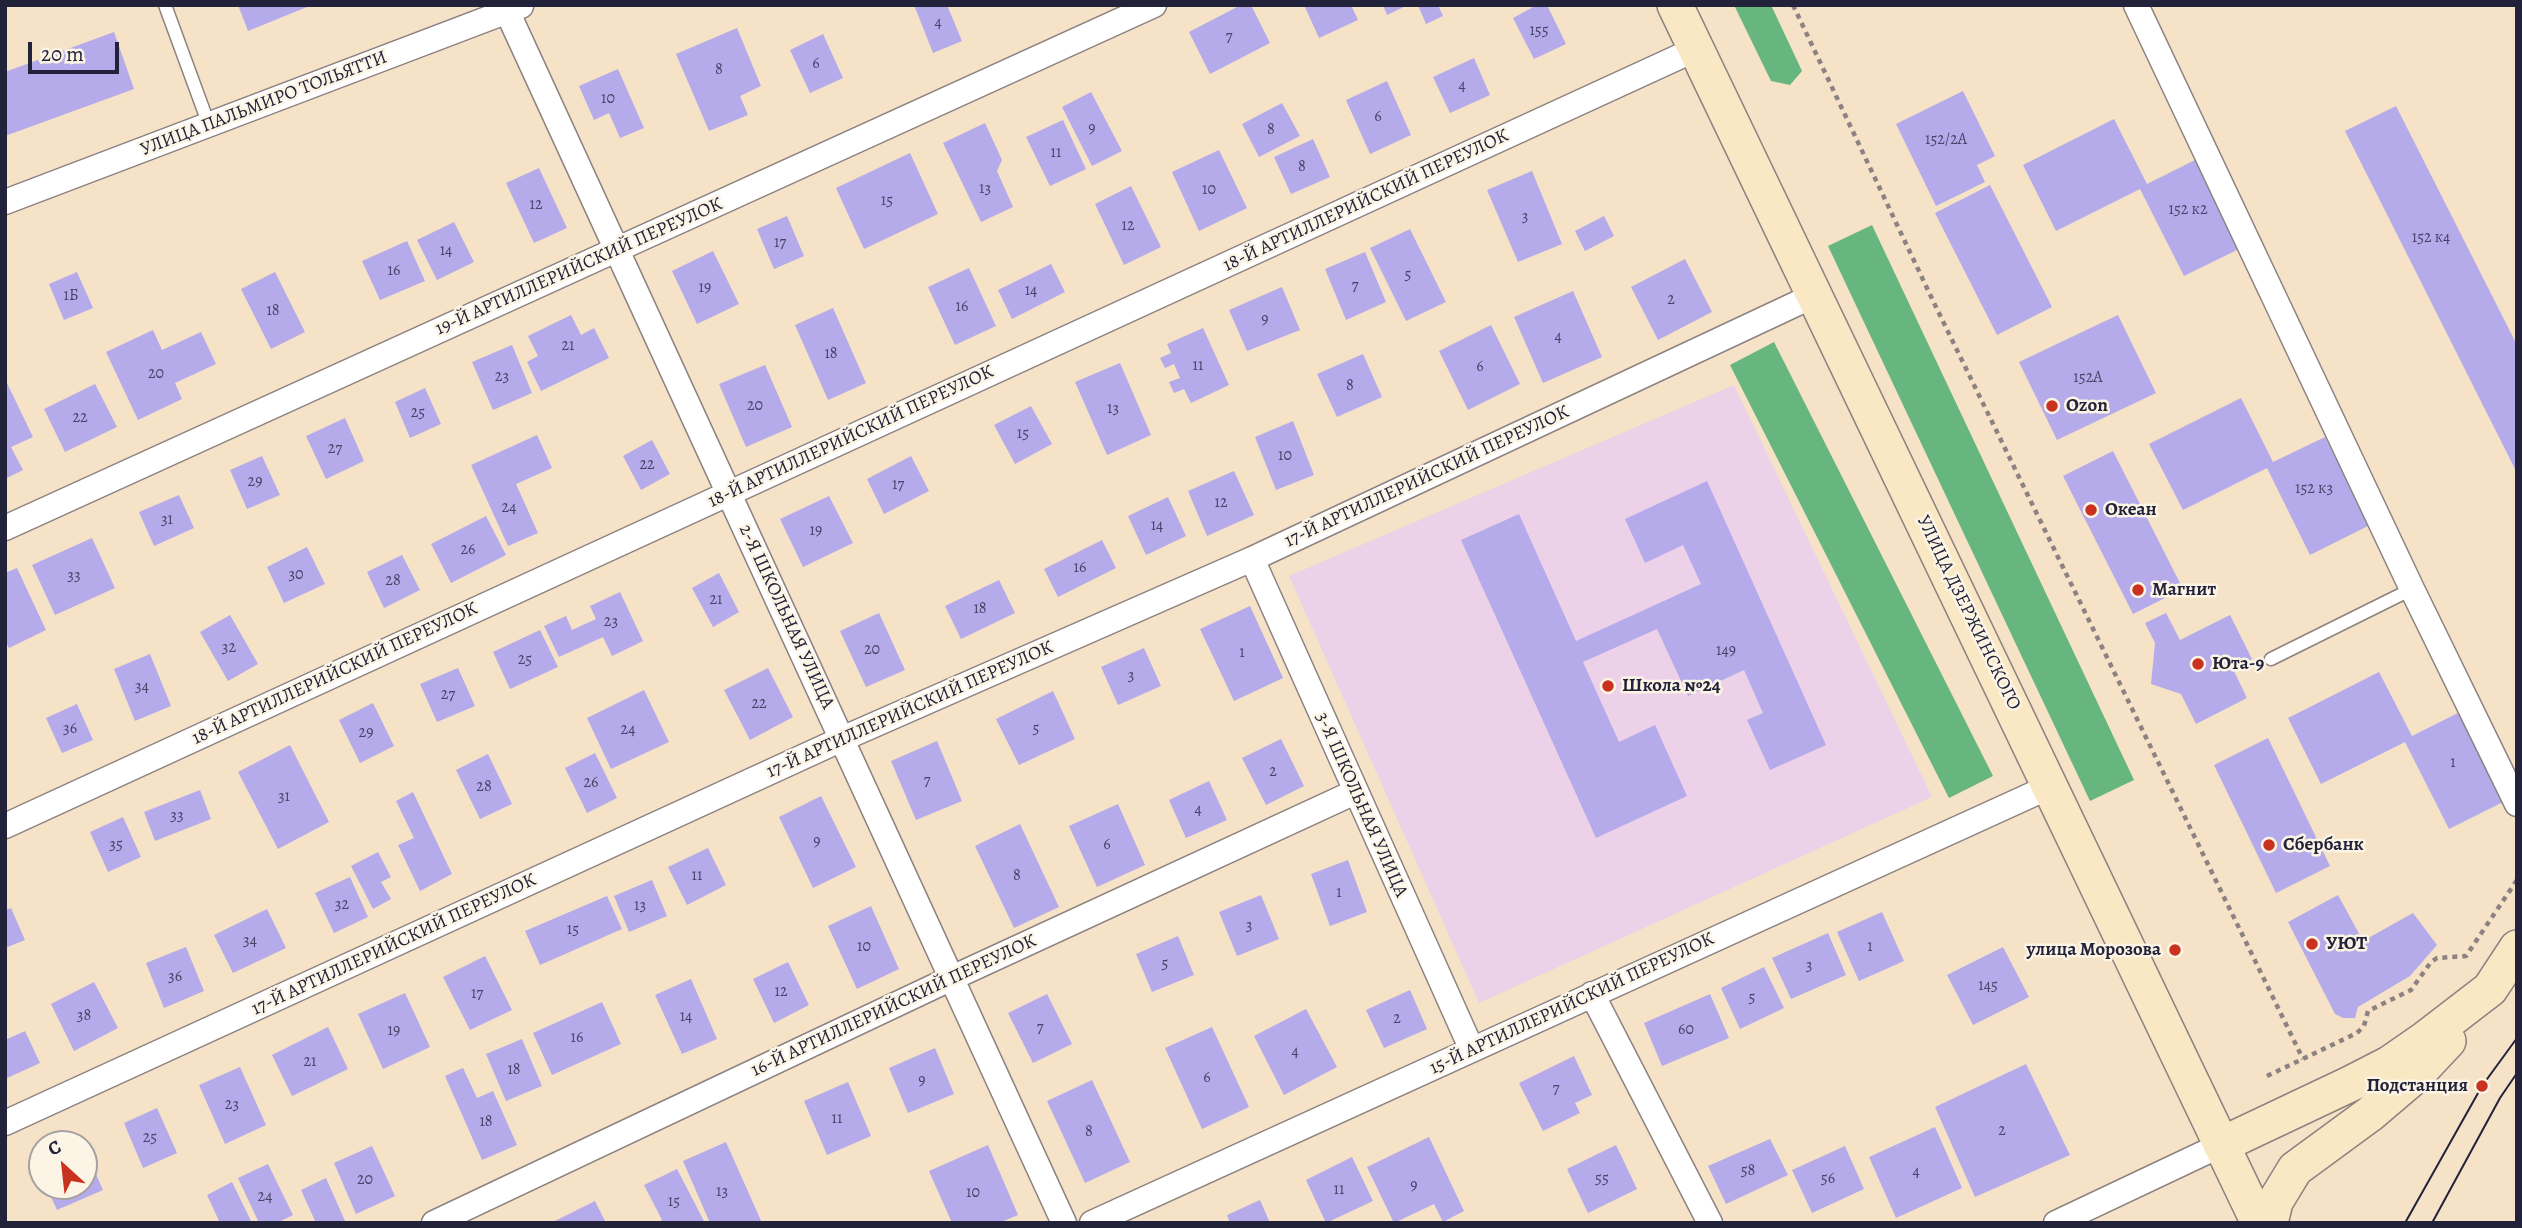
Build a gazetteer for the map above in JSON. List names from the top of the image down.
{
  "streets": {
    "main road": ["УЛИЦА ДЗЕРЖИНСКОГО"],
    "street": [
      "УЛИЦА ПАЛЬМИРО ТОЛЬЯТТИ",
      "18-Й АРТИЛЛЕРИЙСКИЙ ПЕРЕУЛОК",
      "19-Й АРТИЛЛЕРИЙСКИЙ ПЕРЕУЛОК",
      "17-Й АРТИЛЛЕРИЙСКИЙ ПЕРЕУЛОК",
      "2-Я ШКОЛЬНАЯ УЛИЦА",
      "3-Я ШКОЛЬНАЯ УЛИЦА",
      "15-Й АРТИЛЛЕРИЙСКИЙ ПЕРЕУЛОК",
      "16-Й АРТИЛЛЕРИЙСКИЙ ПЕРЕУЛОК"
    ]
  },
  "crossings": [
    ["УЛИЦА ПАЛЬМИРО ТОЛЬЯТТИ", "2-Я ШКОЛЬНАЯ УЛИЦА"],
    ["18-Й АРТИЛЛЕРИЙСКИЙ ПЕРЕУЛОК", "УЛИЦА ДЗЕРЖИНСКОГО"],
    ["18-Й АРТИЛЛЕРИЙСКИЙ ПЕРЕУЛОК", "2-Я ШКОЛЬНАЯ УЛИЦА"],
    ["19-Й АРТИЛЛЕРИЙСКИЙ ПЕРЕУЛОК", "2-Я ШКОЛЬНАЯ УЛИЦА"],
    ["17-Й АРТИЛЛЕРИЙСКИЙ ПЕРЕУЛОК", "УЛИЦА ДЗЕРЖИНСКОГО"],
    ["17-Й АРТИЛЛЕРИЙСКИЙ ПЕРЕУЛОК", "2-Я ШКОЛЬНАЯ УЛИЦА"],
    ["17-Й АРТИЛЛЕРИЙСКИЙ ПЕРЕУЛОК", "3-Я ШКОЛЬНАЯ УЛИЦА"],
    ["УЛИЦА ДЗЕРЖИНСКОГО", "15-Й АРТИЛЛЕРИЙСКИЙ ПЕРЕУЛОК"],
    ["2-Я ШКОЛЬНАЯ УЛИЦА", "16-Й АРТИЛЛЕРИЙСКИЙ ПЕРЕУЛОК"],
    ["3-Я ШКОЛЬНАЯ УЛИЦА", "15-Й АРТИЛЛЕРИЙСКИЙ ПЕРЕУЛОК"],
    ["3-Я ШКОЛЬНАЯ УЛИЦА", "16-Й АРТИЛЛЕРИЙСКИЙ ПЕРЕУЛОК"]
  ],
  "places": [
    "Ozon",
    "Океан",
    "Магнит",
    "Юта-9",
    "Школа №24",
    "Сбербанк",
    "УЮТ",
    "улица Морозова",
    "Подстанция"
  ],
  "house_numbers": [
    "4",
    "155",
    "7",
    "6",
    "8",
    "4",
    "10",
    "6",
    "9",
    "8",
    "152/2А",
    "11",
    "8",
    "13",
    "10",
    "15",
    "12",
    "152 к2",
    "3",
    "12",
    "152 к4",
    "17",
    "14",
    "16",
    "5",
    "7",
    "19",
    "14",
    "1Б",
    "2",
    "16",
    "18",
    "9",
    "4",
    "21",
    "18",
    "11",
    "6",
    "20",
    "23",
    "152А",
    "8",
    "20",
    "13",
    "25",
    "22",
    "15",
    "27",
    "10",
    "22",
    "29",
    "17",
    "152 к3",
    "12",
    "24",
    "31",
    "14",
    "19",
    "26",
    "16",
    "30",
    "33",
    "28",
    "21",
    "18",
    "23",
    "32",
    "20",
    "149",
    "1",
    "25",
    "3",
    "34",
    "27",
    "22",
    "36",
    "5",
    "24",
    "29",
    "1",
    "2",
    "7",
    "26",
    "28",
    "31",
    "4",
    "33",
    "9",
    "35",
    "6",
    "11",
    "8",
    "1",
    "32",
    "13",
    "3",
    "15",
    "34",
    "10",
    "1",
    "5",
    "3",
    "36",
    "145",
    "12",
    "17",
    "5",
    "38",
    "14",
    "2",
    "7",
    "60",
    "19",
    "16",
    "4",
    "21",
    "18",
    "6",
    "9",
    "7",
    "23",
    "11",
    "18",
    "2",
    "8",
    "25",
    "58",
    "4",
    "55",
    "56",
    "20",
    "9",
    "11",
    "13",
    "10",
    "24",
    "15"
  ],
  "scale_bar": "20 m",
  "north": "top left"
}
